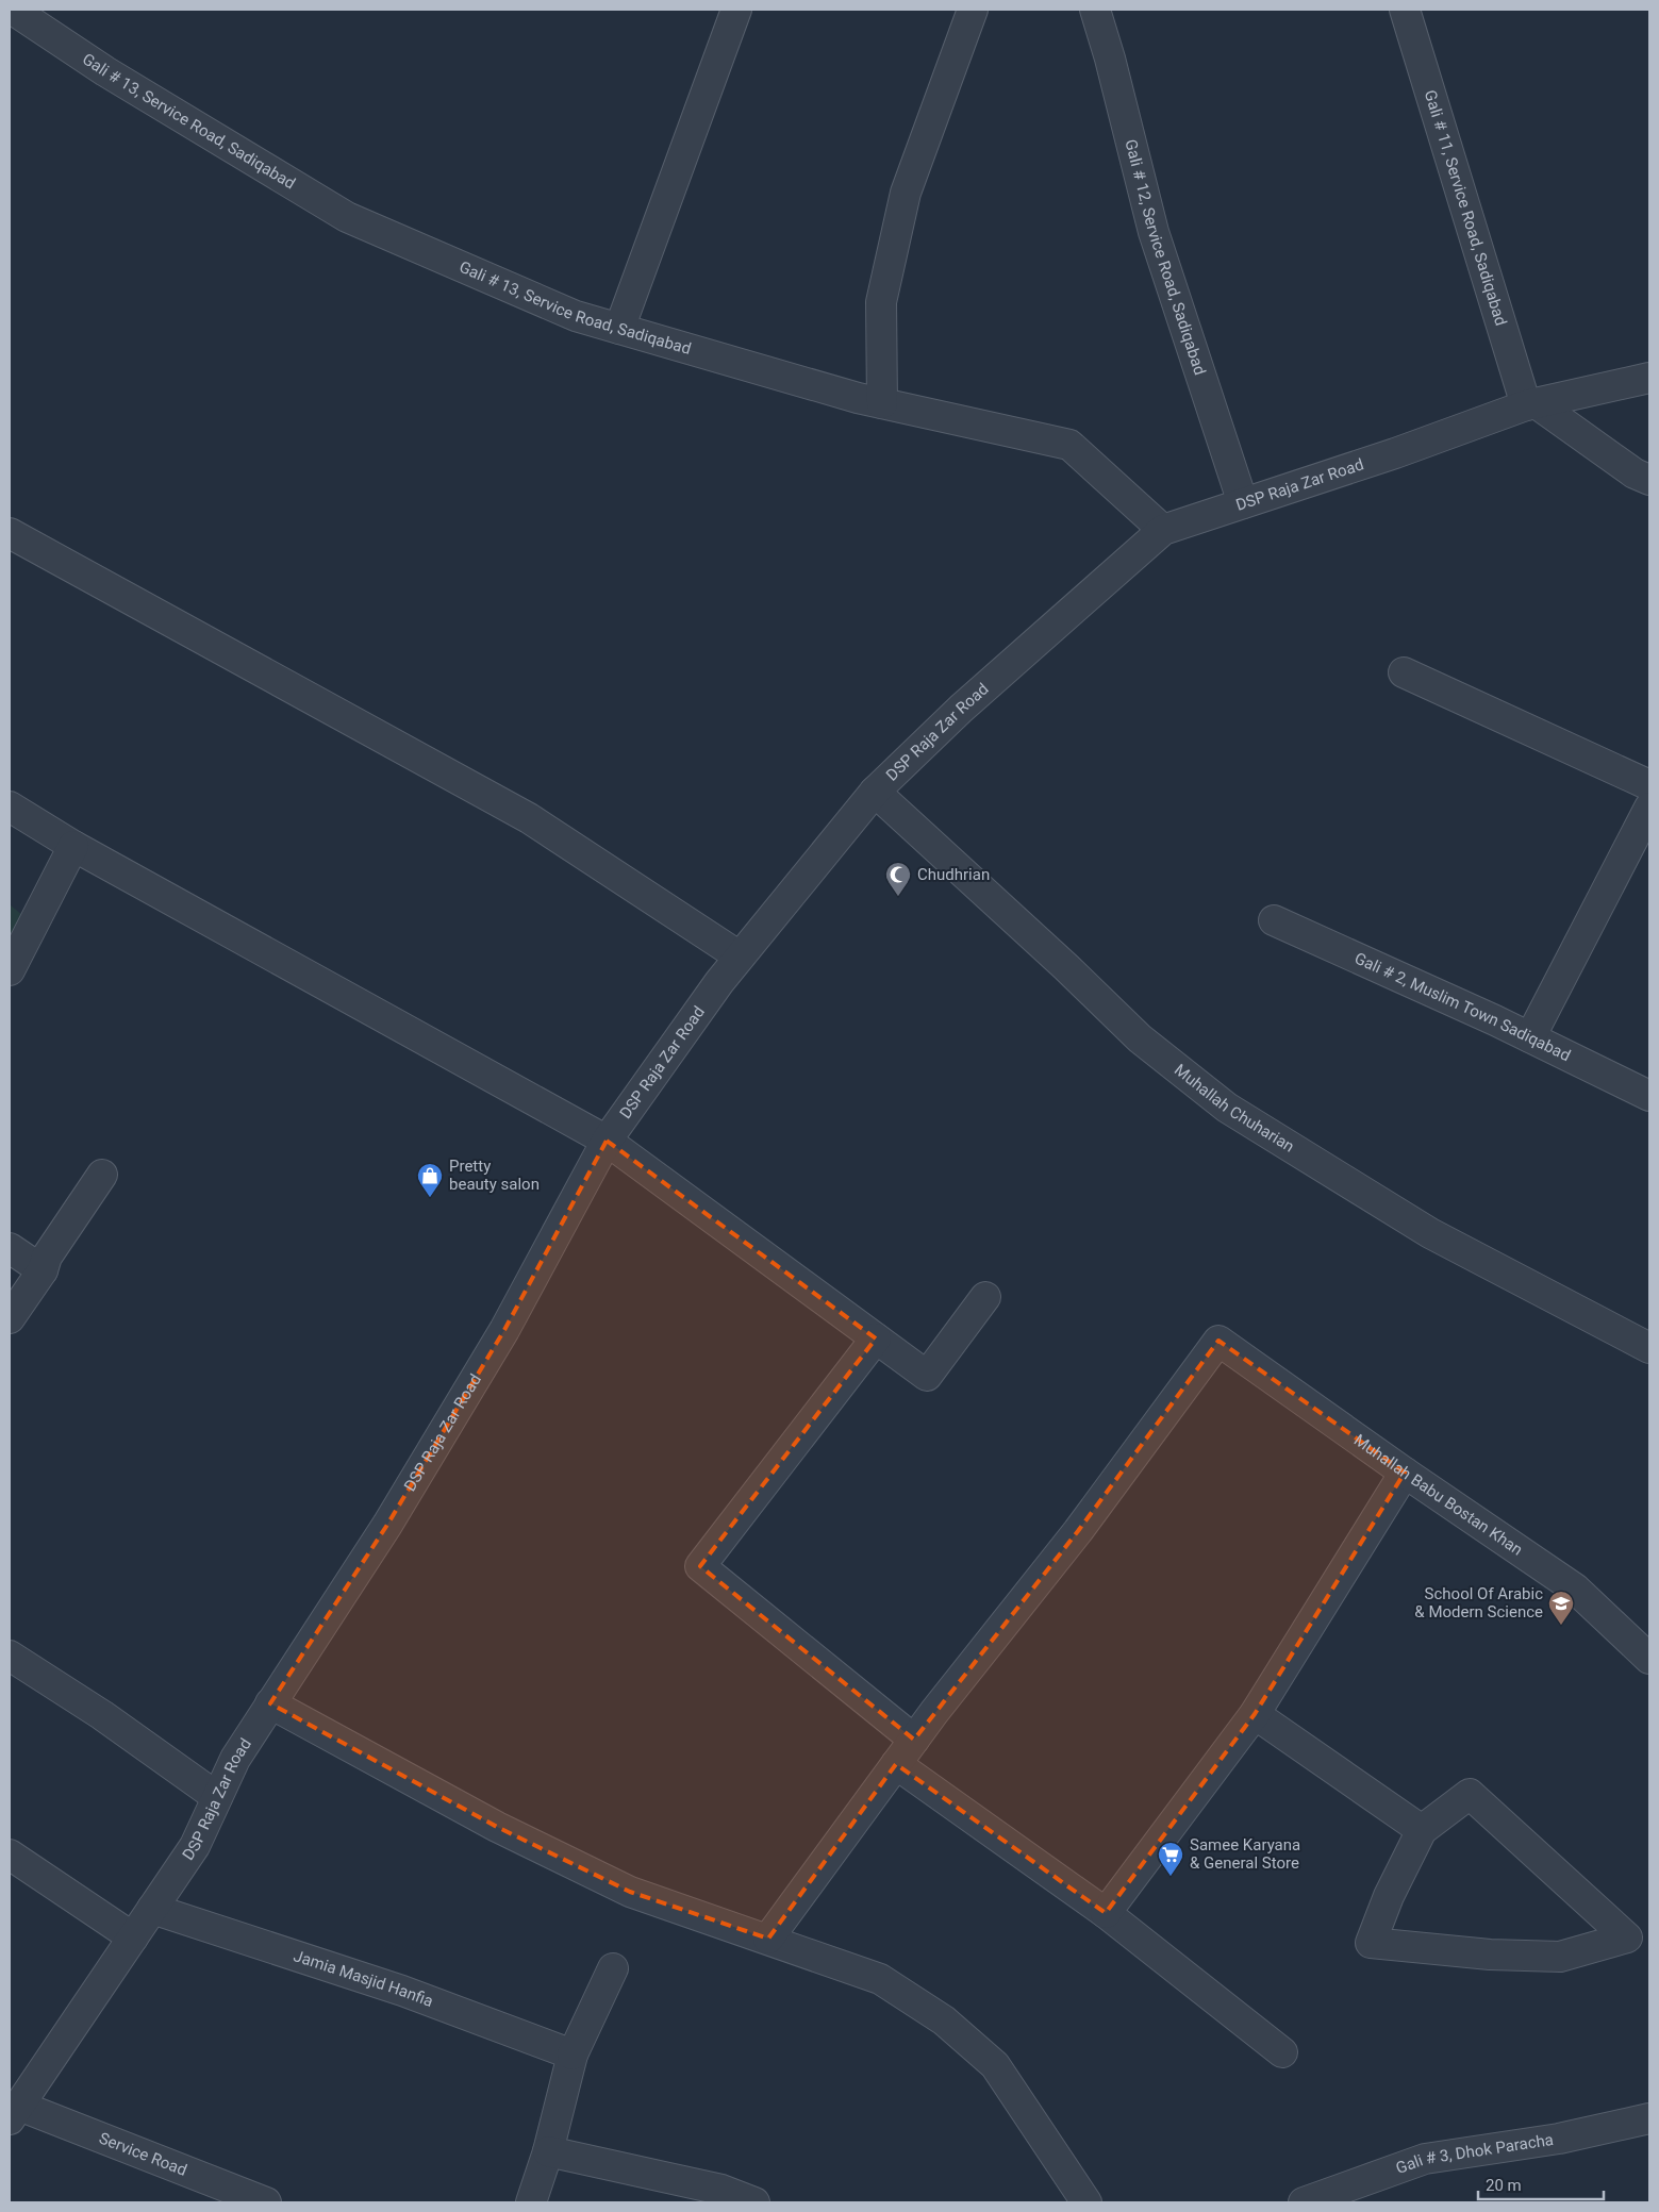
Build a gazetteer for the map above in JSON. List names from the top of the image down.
{
  "streets": {
    "street": [
      "Gali # 13, Service Road, Sadiqabad",
      "Gali # 11, Service Road, Sadiqabad",
      "Gali # 12, Service Road, Sadiqabad",
      "DSP Raja Zar Road",
      "Gali # 2, Muslim Town Sadiqabad",
      "Muhallah Chuharian",
      "Muhallah Babu Bostan Khan",
      "Jamia Masjid Hanfia",
      "Service Road",
      "Gali # 3, Dhok Paracha"
    ]
  },
  "crossings": [
    ["Gali # 13, Service Road, Sadiqabad", "DSP Raja Zar Road"],
    ["Gali # 11, Service Road, Sadiqabad", "DSP Raja Zar Road"],
    ["Gali # 12, Service Road, Sadiqabad", "DSP Raja Zar Road"],
    ["DSP Raja Zar Road", "Muhallah Chuharian"],
    ["DSP Raja Zar Road", "Jamia Masjid Hanfia"],
    ["DSP Raja Zar Road", "Service Road"]
  ],
  "places": {
    "mosque": ["Chudhrian"],
    "shop": ["Pretty beauty salon"],
    "school or university": ["School Of Arabic & Modern Science"],
    "supermarket": ["Samee Karyana & General Store"]
  },
  "scale_bar": "20 m"
}
